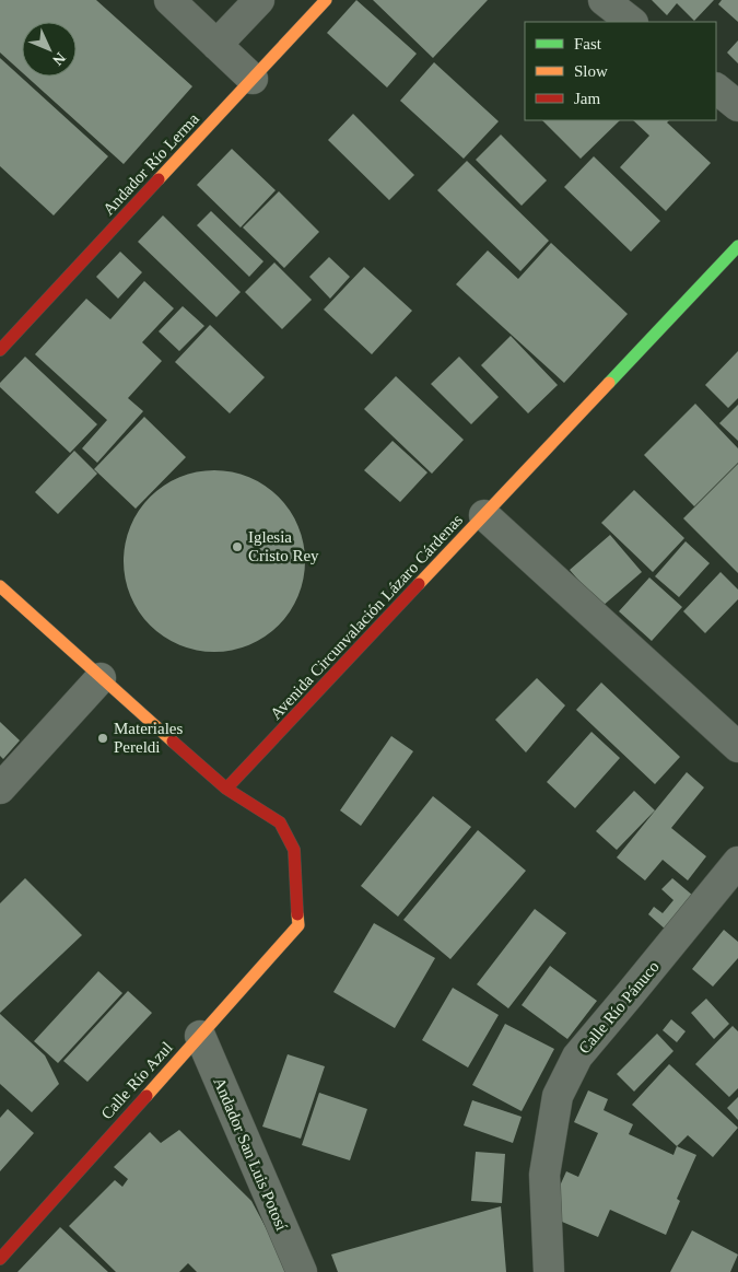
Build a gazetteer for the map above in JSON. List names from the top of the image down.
{
  "streets": {
    "street": [
      "Andador Río Lerma",
      "Avenida Circunvalación Lázaro Cárdenas",
      "Calle Río Pánuco",
      "Calle Río Azul",
      "Andador San Luis Potosí"
    ]
  },
  "crossings": [
    ["Avenida Circunvalación Lázaro Cárdenas", "Calle Río Azul"],
    ["Calle Río Azul", "Andador San Luis Potosí"]
  ],
  "places": ["Iglesia Cristo Rey", "Materiales Pereldi"],
  "legend": ["Fast", "Slow", "Jam"],
  "north": "bottom right"
}
